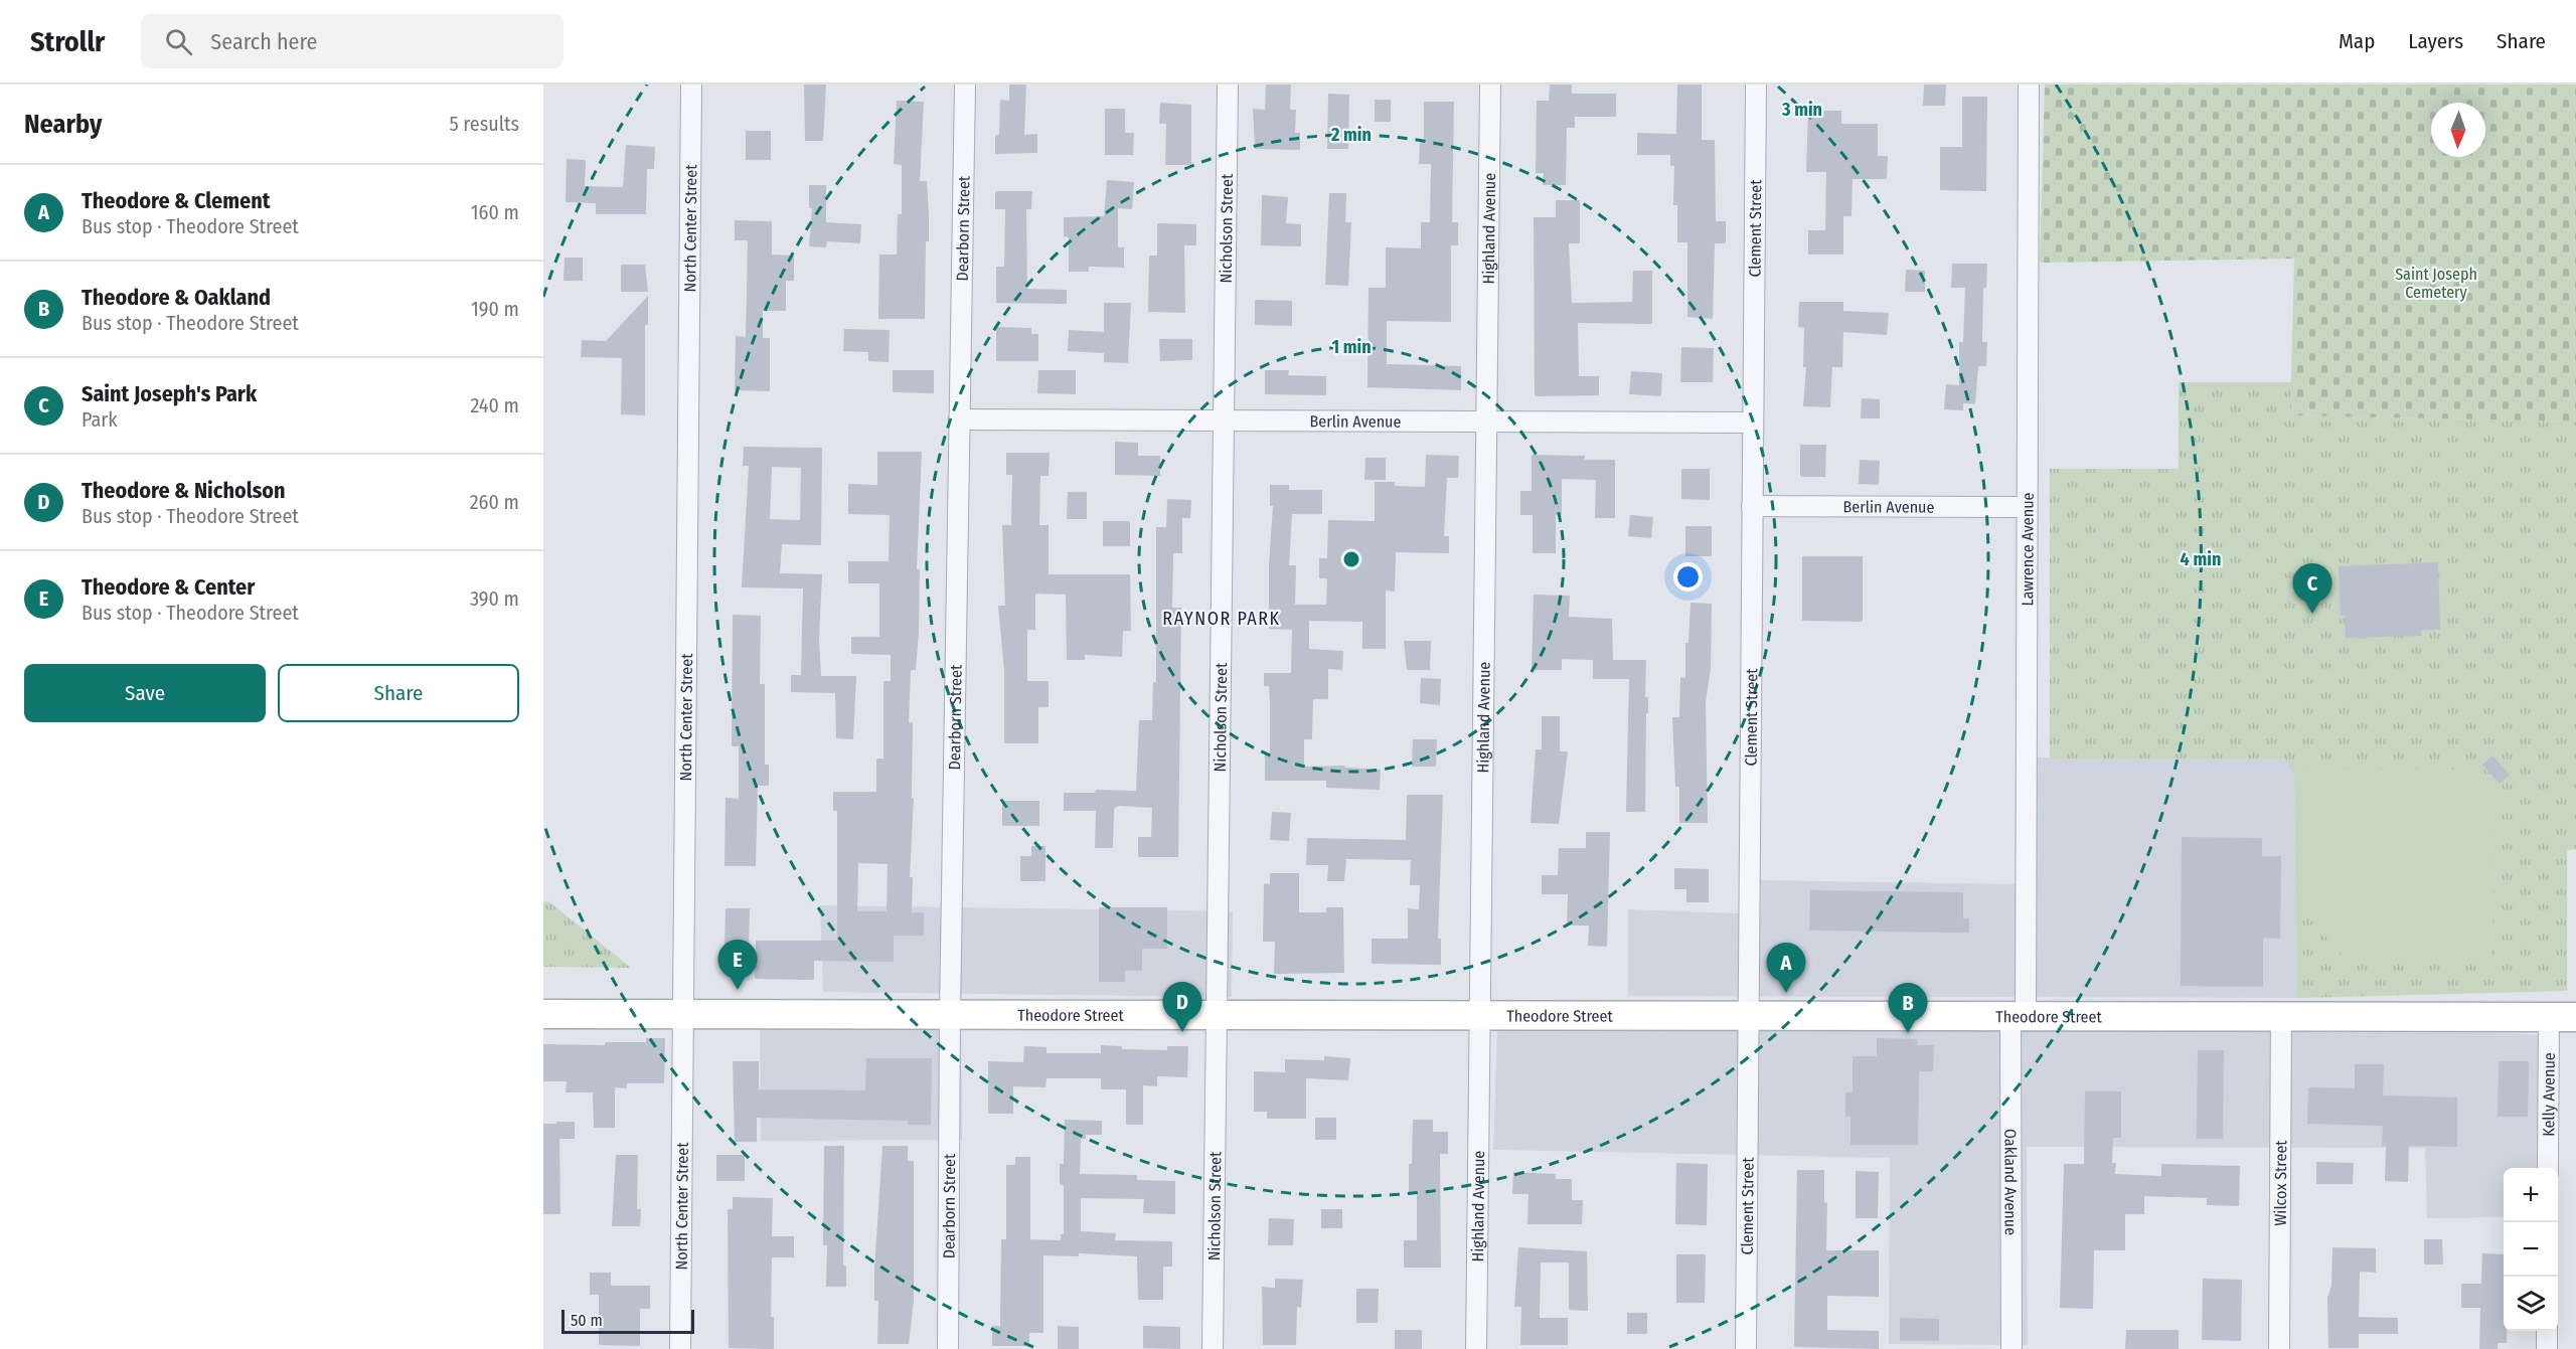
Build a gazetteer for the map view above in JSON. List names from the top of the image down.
{
  "streets": {
    "main road": ["Theodore Street"],
    "street": [
      "North Center Street",
      "Dearborn Street",
      "Nicholson Street",
      "Highland Avenue",
      "Clement Street",
      "Berlin Avenue",
      "Lawrence Avenue",
      "Kelly Avenue",
      "Oakland Avenue",
      "Wilcox Street"
    ]
  },
  "crossings": [
    ["North Center Street", "Theodore Street"],
    ["Dearborn Street", "Berlin Avenue"],
    ["Dearborn Street", "Theodore Street"],
    ["Nicholson Street", "Berlin Avenue"],
    ["Nicholson Street", "Theodore Street"],
    ["Highland Avenue", "Berlin Avenue"],
    ["Highland Avenue", "Theodore Street"],
    ["Clement Street", "Berlin Avenue"],
    ["Clement Street", "Theodore Street"],
    ["Berlin Avenue", "Lawrence Avenue"],
    ["Lawrence Avenue", "Theodore Street"],
    ["Lawrence Avenue", "Oakland Avenue"],
    ["Theodore Street", "Kelly Avenue"],
    ["Theodore Street", "Oakland Avenue"],
    ["Theodore Street", "Wilcox Street"]
  ],
  "districts": ["RAYNOR PARK"],
  "parks": ["Saint Joseph Cemetery"],
  "scale_bar": "50 m",
  "north": "bottom",
  "page": {
    "header": "Strollr",
    "search": "Search here",
    "nav": ["Map", "Layers", "Share"],
    "heading": ["Nearby", "5 results"],
    "list": [
      {
        "mark": "A",
        "name": "Theodore & Clement",
        "note": "Bus stop · Theodore Street",
        "value": "160 m"
      },
      {
        "mark": "B",
        "name": "Theodore & Oakland",
        "note": "Bus stop · Theodore Street",
        "value": "190 m"
      },
      {
        "mark": "C",
        "name": "Saint Joseph's Park",
        "note": "Park",
        "value": "240 m"
      },
      {
        "mark": "D",
        "name": "Theodore & Nicholson",
        "note": "Bus stop · Theodore Street",
        "value": "260 m"
      },
      {
        "mark": "E",
        "name": "Theodore & Center",
        "note": "Bus stop · Theodore Street",
        "value": "390 m"
      }
    ],
    "pins": [
      "C",
      "E",
      "A",
      "D",
      "B"
    ],
    "buttons": ["Save", "Share"],
    "map_buttons": ["+", "−"],
    "scale": "50 m"
  },
  "rings": [
    "3 min",
    "2 min",
    "1 min",
    "4 min"
  ]
}
